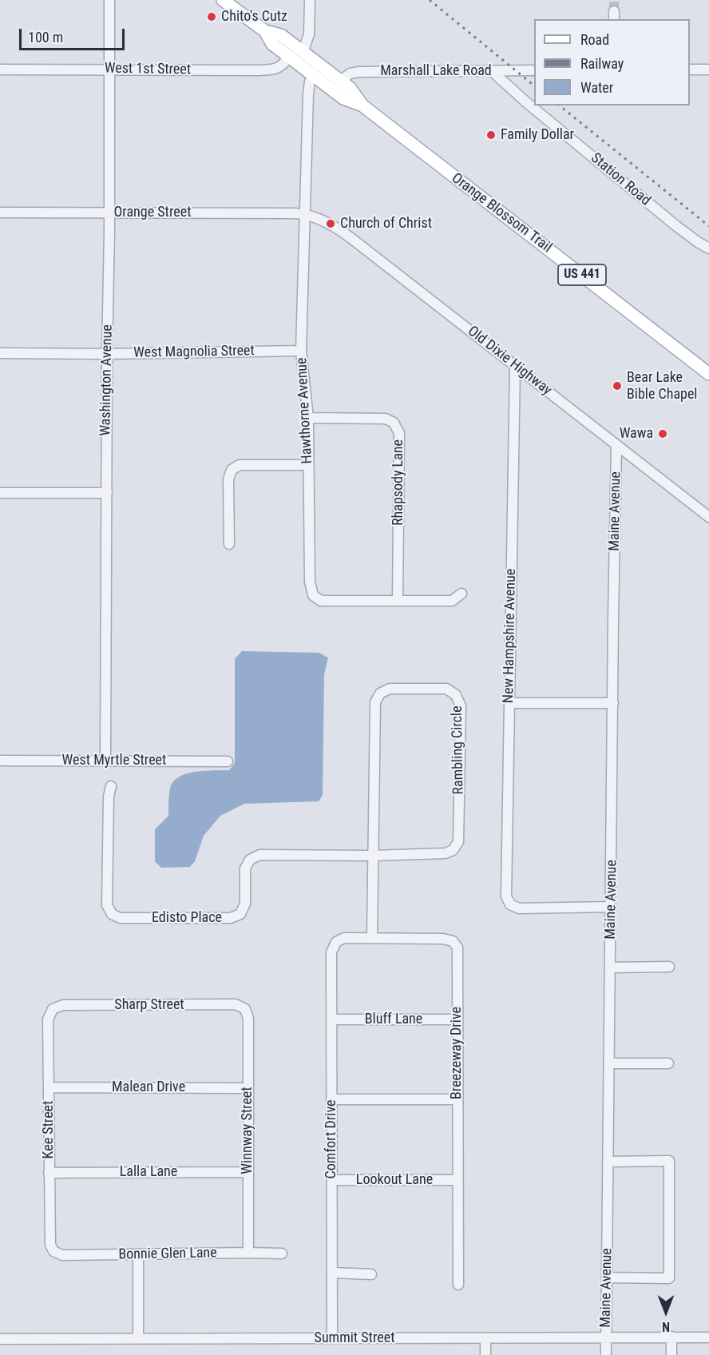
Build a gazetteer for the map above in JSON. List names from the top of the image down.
{
  "streets": {
    "main road": ["Orange Blossom Trail", "US 441"],
    "street": [
      "West 1st Street",
      "Marshall Lake Road",
      "Station Road",
      "Orange Street",
      "West Magnolia Street",
      "Old Dixie Highway",
      "Washington Avenue",
      "Hawthorne Avenue",
      "Rhapsody Lane",
      "Maine Avenue",
      "New Hampshire Avenue",
      "Rambling Circle",
      "West Myrtle Street",
      "Edisto Place",
      "Sharp Street",
      "Bluff Lane",
      "Breezeway Drive",
      "Malean Drive",
      "Kee Street",
      "Winnway Street",
      "Comfort Drive",
      "Lalla Lane",
      "Lookout Lane",
      "Bonnie Glen Lane",
      "Summit Street"
    ]
  },
  "crossings": [
    ["West 1st Street", "Orange Blossom Trail"],
    ["West 1st Street", "Washington Avenue"],
    ["Marshall Lake Road", "Station Road"],
    ["Marshall Lake Road", "Orange Blossom Trail"],
    ["Orange Street", "Old Dixie Highway"],
    ["Orange Street", "Washington Avenue"],
    ["Orange Street", "Hawthorne Avenue"],
    ["Orange Blossom Trail", "Hawthorne Avenue"],
    ["West Magnolia Street", "Washington Avenue"],
    ["West Magnolia Street", "Hawthorne Avenue"],
    ["Old Dixie Highway", "Hawthorne Avenue"],
    ["Old Dixie Highway", "Maine Avenue"],
    ["Old Dixie Highway", "New Hampshire Avenue"],
    ["Washington Avenue", "West Myrtle Street"],
    ["Hawthorne Avenue", "Rhapsody Lane"],
    ["Maine Avenue", "New Hampshire Avenue"],
    ["Maine Avenue", "Summit Street"],
    ["Rambling Circle", "Edisto Place"],
    ["Rambling Circle", "Breezeway Drive"],
    ["Sharp Street", "Kee Street"],
    ["Sharp Street", "Winnway Street"],
    ["Bluff Lane", "Breezeway Drive"],
    ["Bluff Lane", "Comfort Drive"],
    ["Breezeway Drive", "Comfort Drive"],
    ["Breezeway Drive", "Lookout Lane"],
    ["Malean Drive", "Kee Street"],
    ["Malean Drive", "Winnway Street"],
    ["Kee Street", "Lalla Lane"],
    ["Kee Street", "Bonnie Glen Lane"],
    ["Winnway Street", "Lalla Lane"],
    ["Winnway Street", "Bonnie Glen Lane"],
    ["Comfort Drive", "Lookout Lane"],
    ["Comfort Drive", "Summit Street"]
  ],
  "places": [
    "Chito's Cutz",
    "Family Dollar",
    "Church of Christ",
    "Bear Lake Bible Chapel",
    "Wawa"
  ],
  "legend": ["Road", "Railway", "Water"],
  "scale_bar": "100 m",
  "north": "bottom"
}
